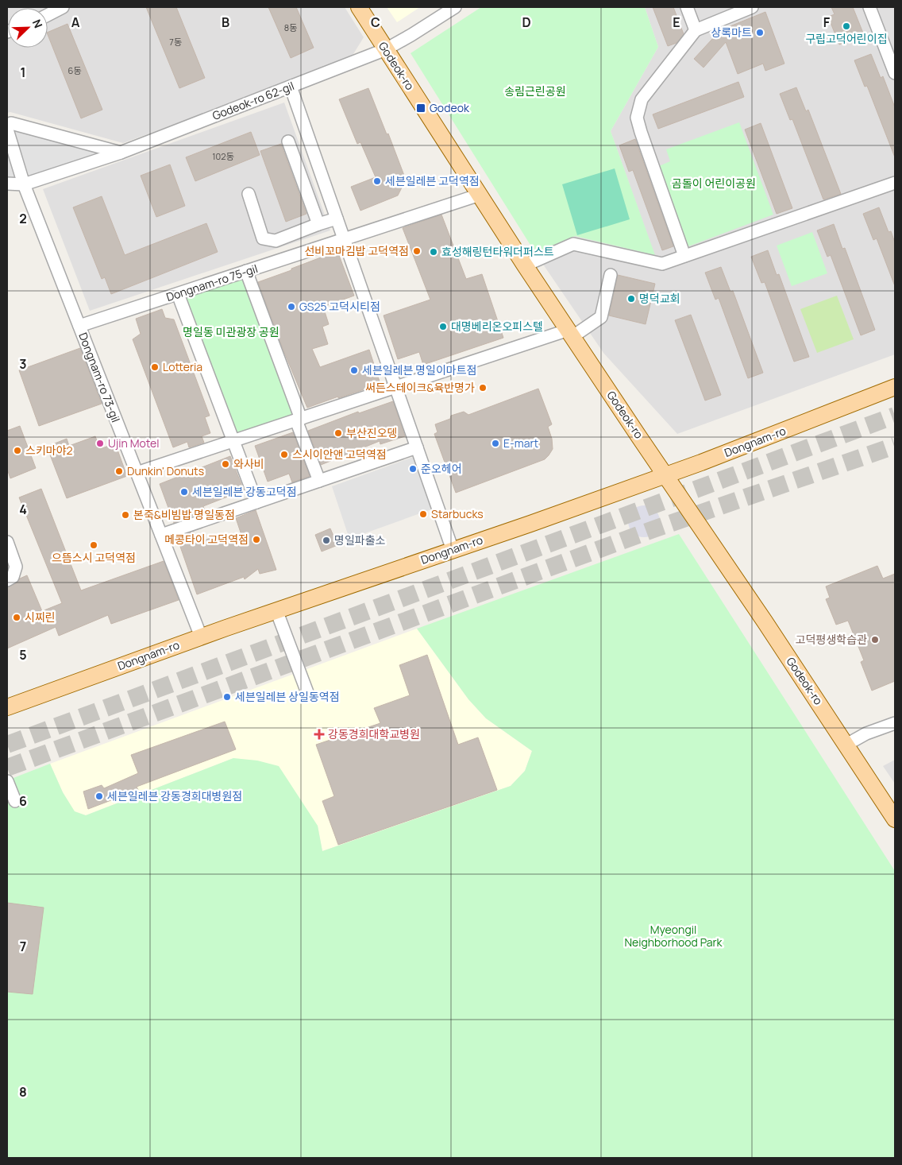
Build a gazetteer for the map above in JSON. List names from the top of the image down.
{
  "streets": {
    "main road": ["Godeok-ro", "Dongnam-ro"],
    "street": ["Godeok-ro 62-gil", "Dongnam-ro 75-gil", "Dongnam-ro 73-gil"]
  },
  "crossings": [
    ["Godeok-ro", "Godeok-ro 62-gil"],
    ["Godeok-ro", "Dongnam-ro 75-gil"],
    ["Godeok-ro", "Dongnam-ro"],
    ["Godeok-ro 62-gil", "Dongnam-ro 73-gil"],
    ["Dongnam-ro 75-gil", "Dongnam-ro 73-gil"],
    ["Dongnam-ro 73-gil", "Dongnam-ro"]
  ],
  "parks": [
    "송림근린공원",
    "곰돌이 어린이공원",
    "명일동 미관광장 공원",
    "Myeongil Neighborhood Park"
  ],
  "places": {
    "other": [
      "구립고덕어린이집",
      "상록마트",
      "세븐일레븐 고덕역점",
      "선비꼬마김밥 고덕역점",
      "효성해링턴타워더퍼스트",
      "명덕교회",
      "GS25 고덕시티점",
      "대명베리온오피스텔",
      "Lotteria",
      "세븐일레븐 명일이마트점",
      "써든스테이크&육반명가",
      "부산진오뎅",
      "Ujin Motel",
      "E-mart",
      "스키마야2",
      "스시이안앤 고덕역점",
      "와사비",
      "준오헤어",
      "Dunkin' Donuts",
      "세븐일레븐 강동고덕점",
      "Starbucks",
      "본죽&비빔밥 명일동점",
      "메콩타이 고덕역점",
      "명일파출소",
      "으뜸스시 고덕역점",
      "시찌린",
      "고덕평생학습관",
      "세븐일레븐 상일동역점",
      "세븐일레븐 강동경희대병원점"
    ],
    "transit": ["Godeok"],
    "health": ["강동경희대학교병원"]
  },
  "house_numbers": [
    "8동",
    "7동",
    "6동",
    "102동"
  ],
  "north": "top right",
  "grid": {
    "columns": [
      "A",
      "B",
      "C",
      "D",
      "E",
      "F"
    ],
    "rows": [
      "1",
      "2",
      "3",
      "4",
      "5",
      "6",
      "7",
      "8"
    ]
  }
}
